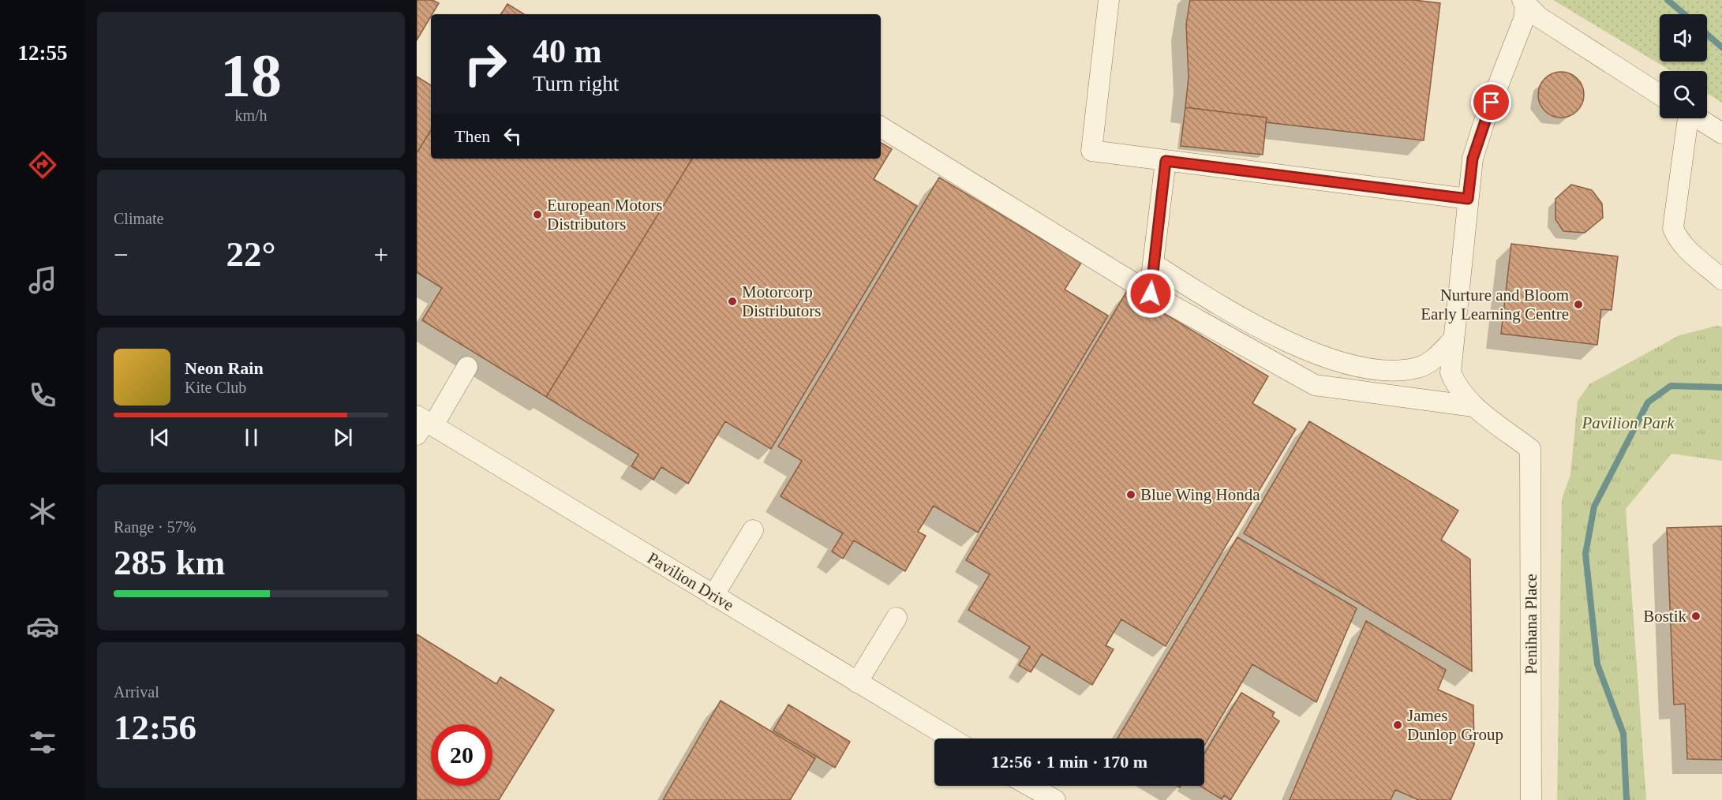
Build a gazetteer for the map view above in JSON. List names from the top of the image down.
{
  "streets": {
    "street": ["Pavilion Drive", "Penihana Place"]
  },
  "parks": ["Pavilion Park"],
  "places": [
    "European Motors Distributors",
    "Motorcorp Distributors",
    "Nurture and Bloom Early Learning Centre",
    "Blue Wing Honda",
    "Bostik",
    "James Dunlop Group"
  ],
  "page": {
    "tabs": "12:55",
    "tile": [
      ["18", "km/h"],
      "Climate",
      ["Range · 57%", "285 km"],
      ["Arrival", "12:56"]
    ],
    "turn": ["40 m", "Turn right"],
    "then": "Then",
    "heat": ["−", "22°", "+"],
    "song": ["Neon Rain", "Kite Club"],
    "limit": "20",
    "trip": "12:56 · 1 min · 170 m"
  }
}
